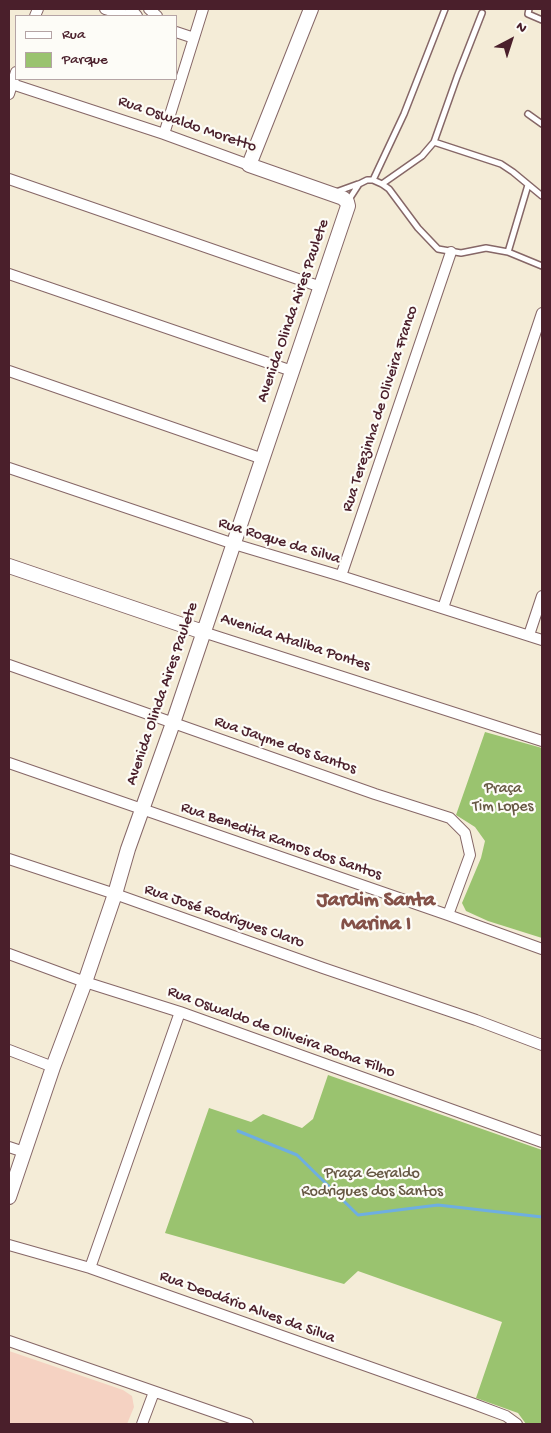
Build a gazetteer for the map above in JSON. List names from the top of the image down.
{
  "streets": {
    "street": [
      "Rua Oswaldo Moretto",
      "Avenida Olinda Aires Paulete",
      "Rua Terezinha de Oliveira Franco",
      "Rua Roque da Silva",
      "Avenida Ataliba Pontes",
      "Rua Jayme dos Santos",
      "Rua Benedita Ramos dos Santos",
      "Rua José Rodrigues Claro",
      "Rua Oswaldo de Oliveira Rocha Filho",
      "Rua Deodário Alves da Silva"
    ]
  },
  "crossings": [
    ["Rua Oswaldo Moretto", "Avenida Olinda Aires Paulete"],
    ["Avenida Olinda Aires Paulete", "Rua Roque da Silva"],
    ["Avenida Olinda Aires Paulete", "Avenida Ataliba Pontes"],
    ["Avenida Olinda Aires Paulete", "Rua Jayme dos Santos"],
    ["Avenida Olinda Aires Paulete", "Rua Benedita Ramos dos Santos"],
    ["Avenida Olinda Aires Paulete", "Rua José Rodrigues Claro"],
    ["Avenida Olinda Aires Paulete", "Rua Oswaldo de Oliveira Rocha Filho"],
    ["Rua Terezinha de Oliveira Franco", "Rua Roque da Silva"],
    ["Rua Jayme dos Santos", "Rua Benedita Ramos dos Santos"]
  ],
  "districts": ["Jardim Santa Marina I"],
  "parks": ["Praça Tim Lopes", "Praça Geraldo Rodrigues dos Santos"],
  "legend": ["Rua", "Parque"],
  "north": "top right"
}
